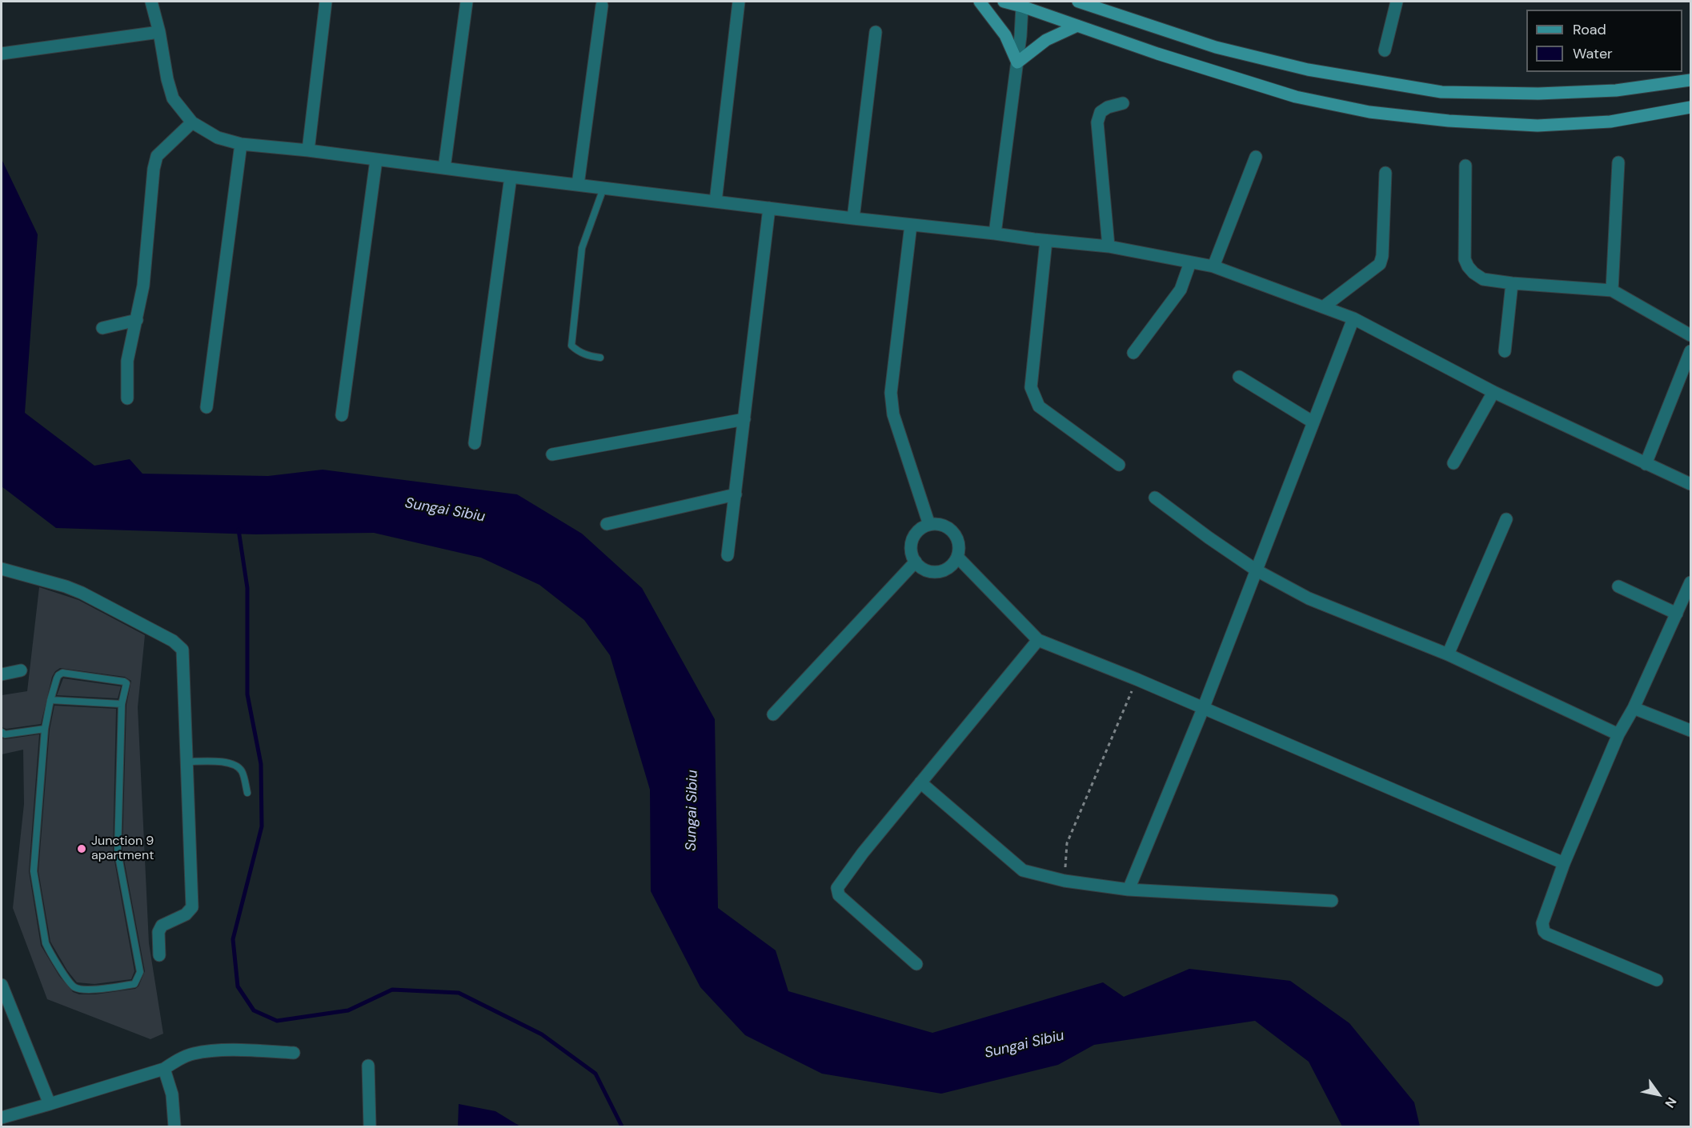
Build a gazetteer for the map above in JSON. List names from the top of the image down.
{
  "water": ["Sungai Sibiu"],
  "places": ["Junction 9 apartment"],
  "legend": ["Road", "Water"],
  "north": "bottom right"
}
